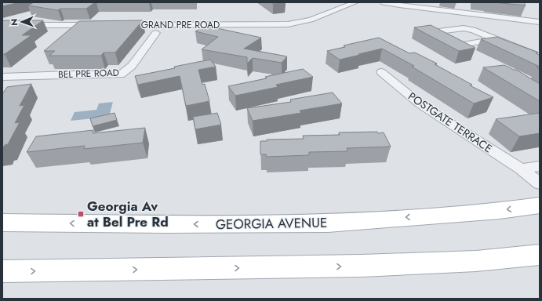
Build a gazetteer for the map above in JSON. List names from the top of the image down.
{
  "streets": {
    "main road": ["GEORGIA AVENUE"],
    "street": ["GRAND PRE ROAD", "BEL PRE ROAD", "POSTGATE TERRACE"]
  },
  "places": {
    "transit": ["Georgia Av at Bel Pre Rd"]
  },
  "north": "left"
}
